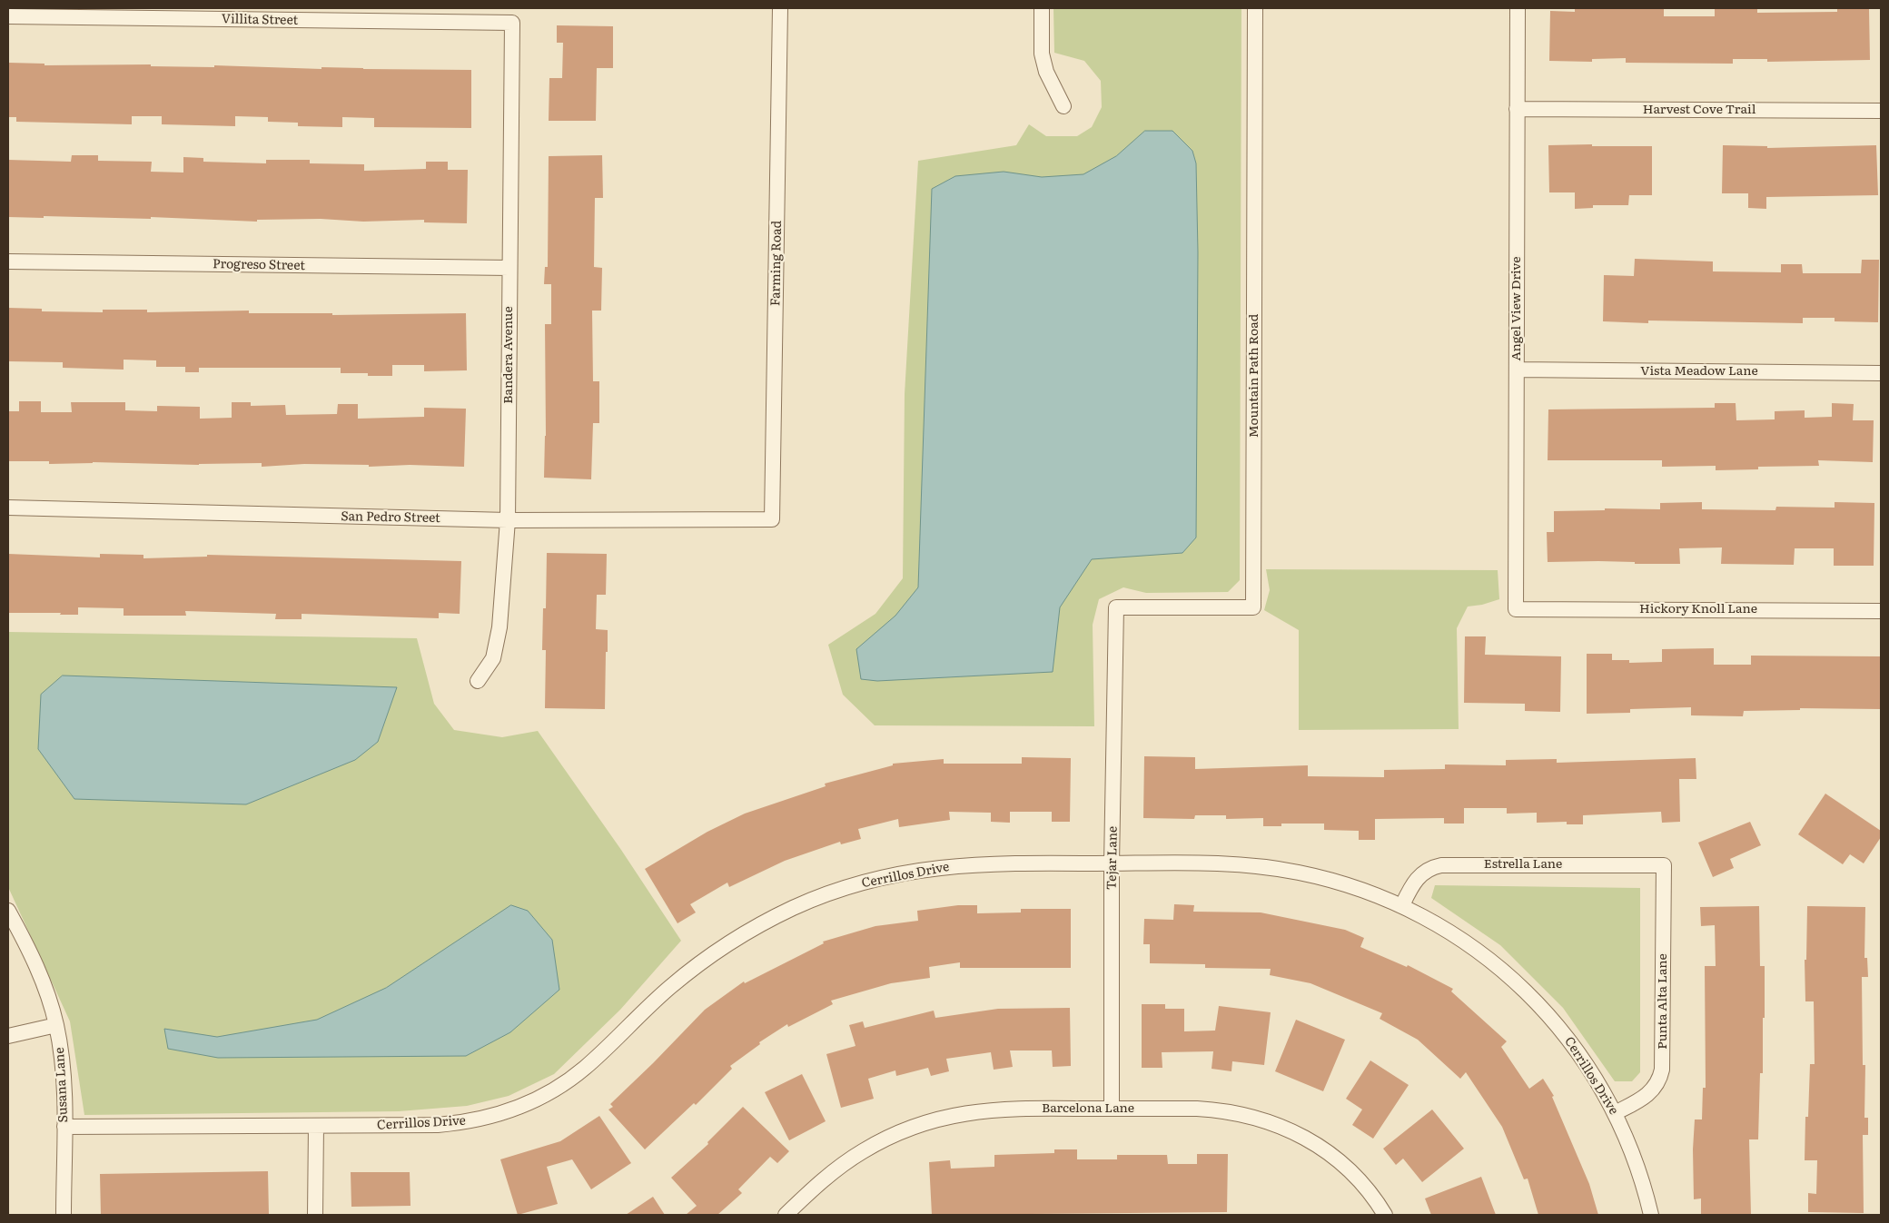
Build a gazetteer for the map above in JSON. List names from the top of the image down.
{
  "streets": {
    "street": [
      "Villita Street",
      "Harvest Cove Trail",
      "Farming Road",
      "Progreso Street",
      "Angel View Drive",
      "Bandera Avenue",
      "Vista Meadow Lane",
      "Mountain Path Road",
      "San Pedro Street",
      "Hickory Knoll Lane",
      "Tejar Lane",
      "Estrella Lane",
      "Cerrillos Drive",
      "Punta Alta Lane",
      "Susana Lane",
      "Barcelona Lane"
    ]
  },
  "crossings": [
    ["Villita Street", "Bandera Avenue"],
    ["Harvest Cove Trail", "Angel View Drive"],
    ["Farming Road", "San Pedro Street"],
    ["Progreso Street", "Bandera Avenue"],
    ["Angel View Drive", "Vista Meadow Lane"],
    ["Angel View Drive", "Hickory Knoll Lane"],
    ["Bandera Avenue", "San Pedro Street"],
    ["Mountain Path Road", "Tejar Lane"],
    ["Tejar Lane", "Cerrillos Drive"],
    ["Tejar Lane", "Barcelona Lane"],
    ["Estrella Lane", "Cerrillos Drive"],
    ["Estrella Lane", "Punta Alta Lane"],
    ["Cerrillos Drive", "Punta Alta Lane"],
    ["Cerrillos Drive", "Susana Lane"]
  ]
}
